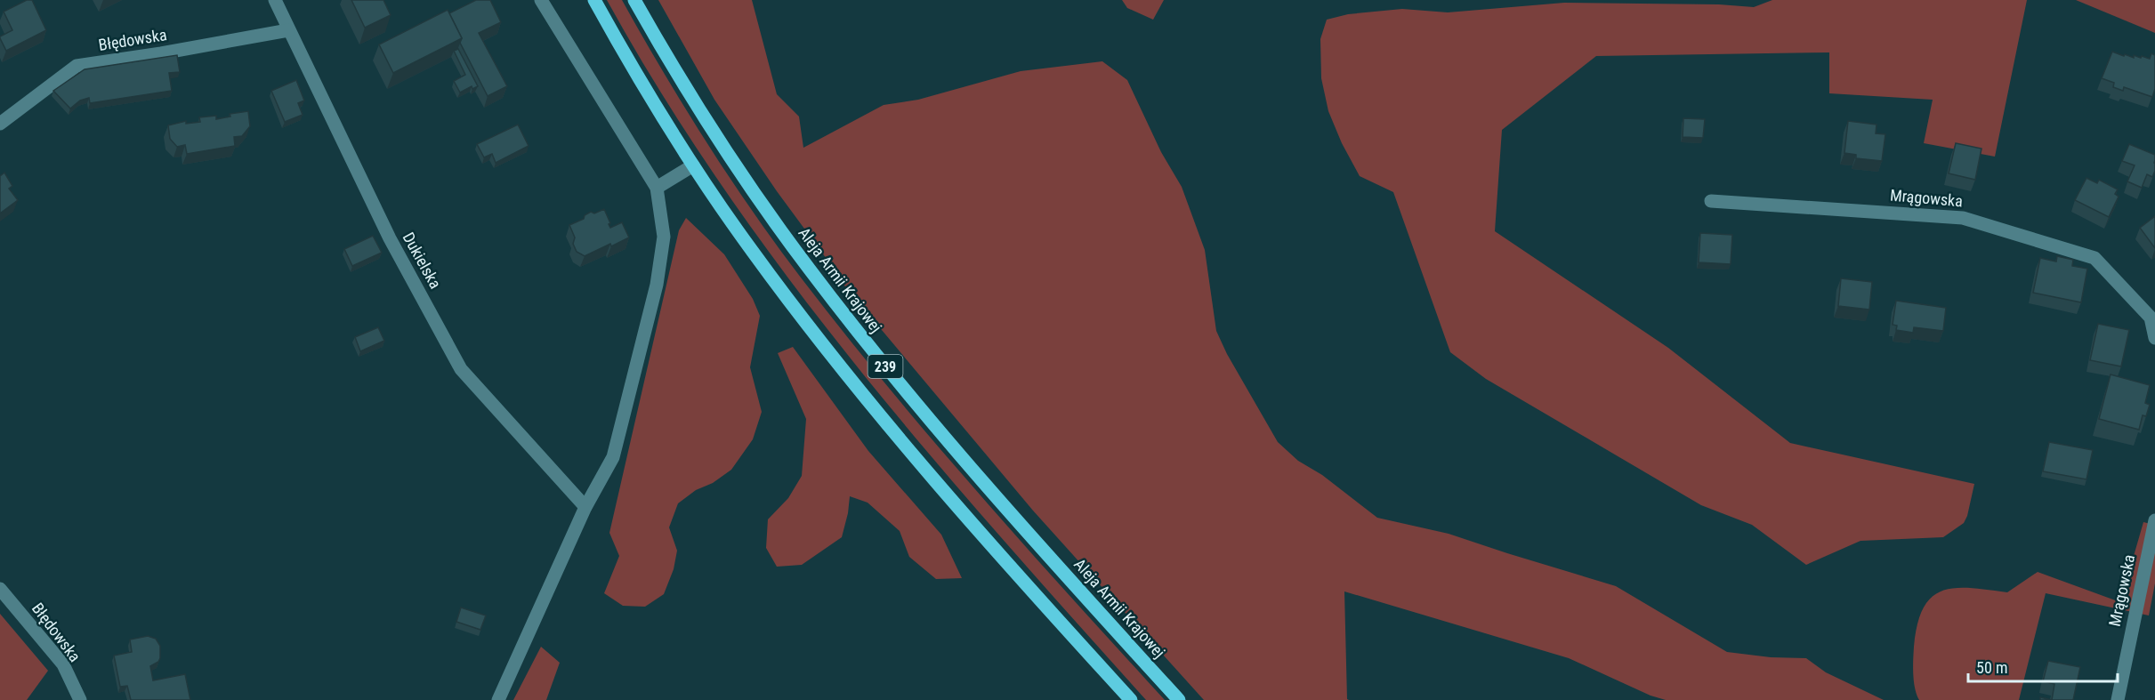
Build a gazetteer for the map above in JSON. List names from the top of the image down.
{
  "streets": {
    "main road": ["Aleja Armii Krajowej", "239"],
    "street": ["Błędowska", "Mrągowska", "Dukielska"]
  },
  "crossings": [
    ["Błędowska", "Dukielska"]
  ],
  "scale_bar": "50 m"
}
